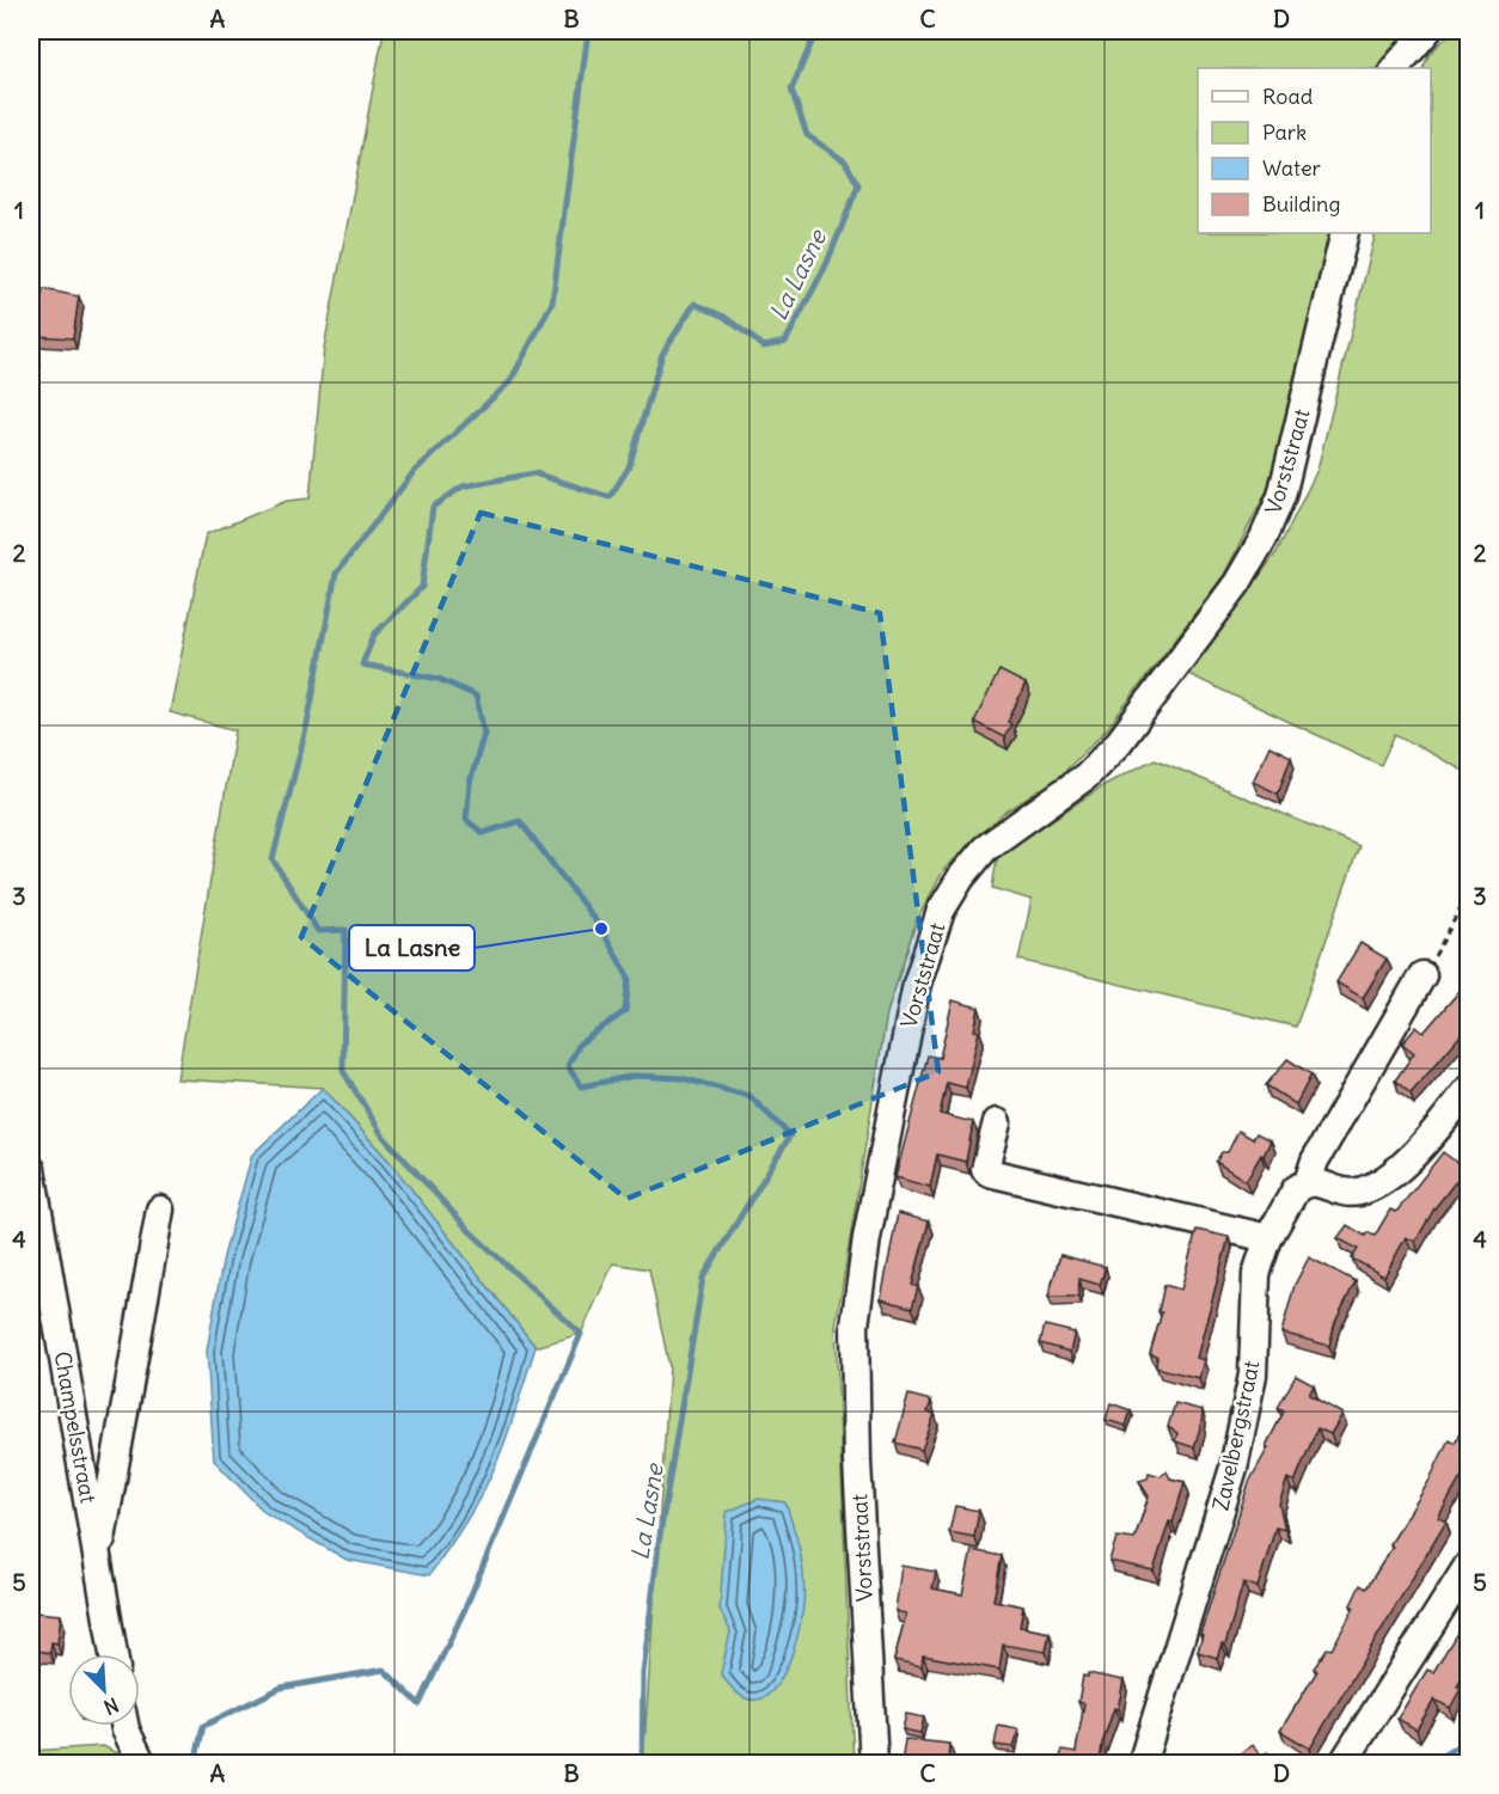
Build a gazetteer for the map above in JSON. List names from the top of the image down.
{
  "streets": {
    "street": ["Vorststraat", "Champelsstraat", "Zavelbergstraat"]
  },
  "water": ["La Lasne"],
  "places": ["La Lasne"],
  "legend": [
    "Road",
    "Park",
    "Water",
    "Building"
  ],
  "north": "bottom right",
  "grid": {
    "columns": [
      "A",
      "B",
      "C",
      "D"
    ],
    "rows": [
      "1",
      "2",
      "3",
      "4",
      "5"
    ]
  }
}
